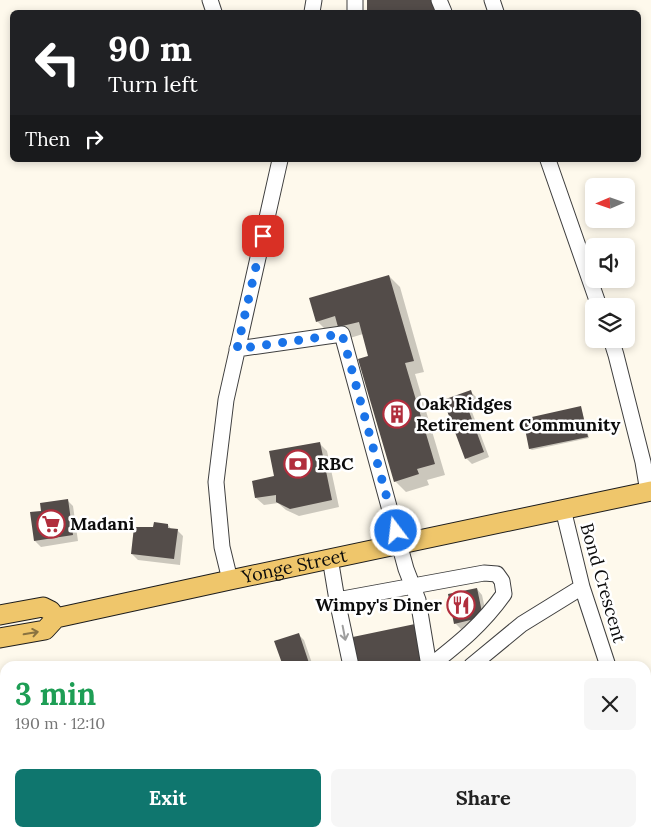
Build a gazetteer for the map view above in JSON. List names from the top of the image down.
{
  "streets": {
    "main road": ["Yonge Street"],
    "street": ["Bond Crescent"]
  },
  "crossings": [
    ["Yonge Street", "Bond Crescent"]
  ],
  "places": {
    "building": ["Oak Ridges Retirement Community"],
    "bank": ["RBC"],
    "supermarket": ["Madani"],
    "restaurant": ["Wimpy's Diner"]
  },
  "north": "left",
  "page": {
    "turn": ["90 m", "Turn left"],
    "then": "Then",
    "heading": ["3 min", "190 m · 12:10"],
    "buttons": ["Exit", "Share"]
  }
}
